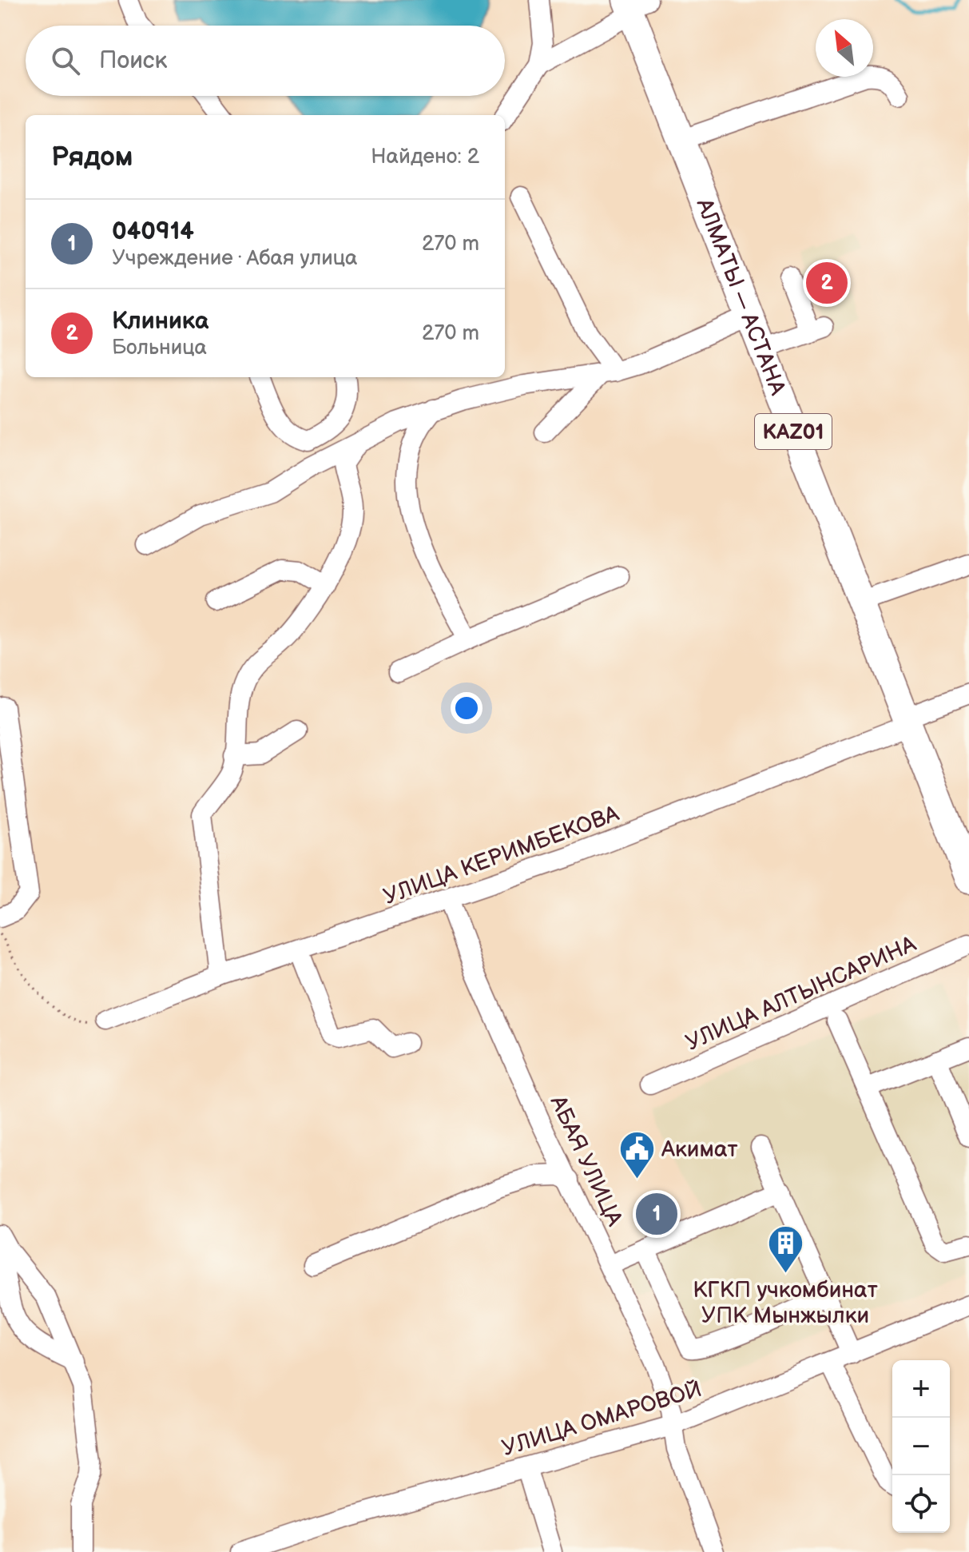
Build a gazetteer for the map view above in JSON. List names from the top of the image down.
{
  "streets": {
    "highway": ["АЛМАТЫ — АСТАНА", "KАZ01"],
    "street": [
      "УЛИЦА КЕРИМБЕКОВА",
      "УЛИЦА АЛТЫНСАРИНА",
      "АБАЯ УЛИЦА",
      "УЛИЦА ОМАРОВОЙ"
    ]
  },
  "crossings": [
    ["АЛМАТЫ — АСТАНА", "УЛИЦА КЕРИМБЕКОВА"],
    ["УЛИЦА КЕРИМБЕКОВА", "АБАЯ УЛИЦА"],
    ["АБАЯ УЛИЦА", "УЛИЦА ОМАРОВОЙ"]
  ],
  "places": {
    "public building": ["Акимат"],
    "building": ["КГКП учкомбинат УПК Мынжылки"]
  },
  "north": "top left",
  "page": {
    "search": "Поиск",
    "heading": ["Рядом", "Найдено: 2"],
    "list": [
      {
        "mark": "1",
        "name": "040914",
        "note": "Учреждение · Абая улица",
        "value": "270 m"
      },
      {
        "mark": "2",
        "name": "Клиника",
        "note": "Больница",
        "value": "270 m"
      }
    ],
    "pins": ["2", "1"],
    "map_buttons": ["+", "−"]
  }
}
